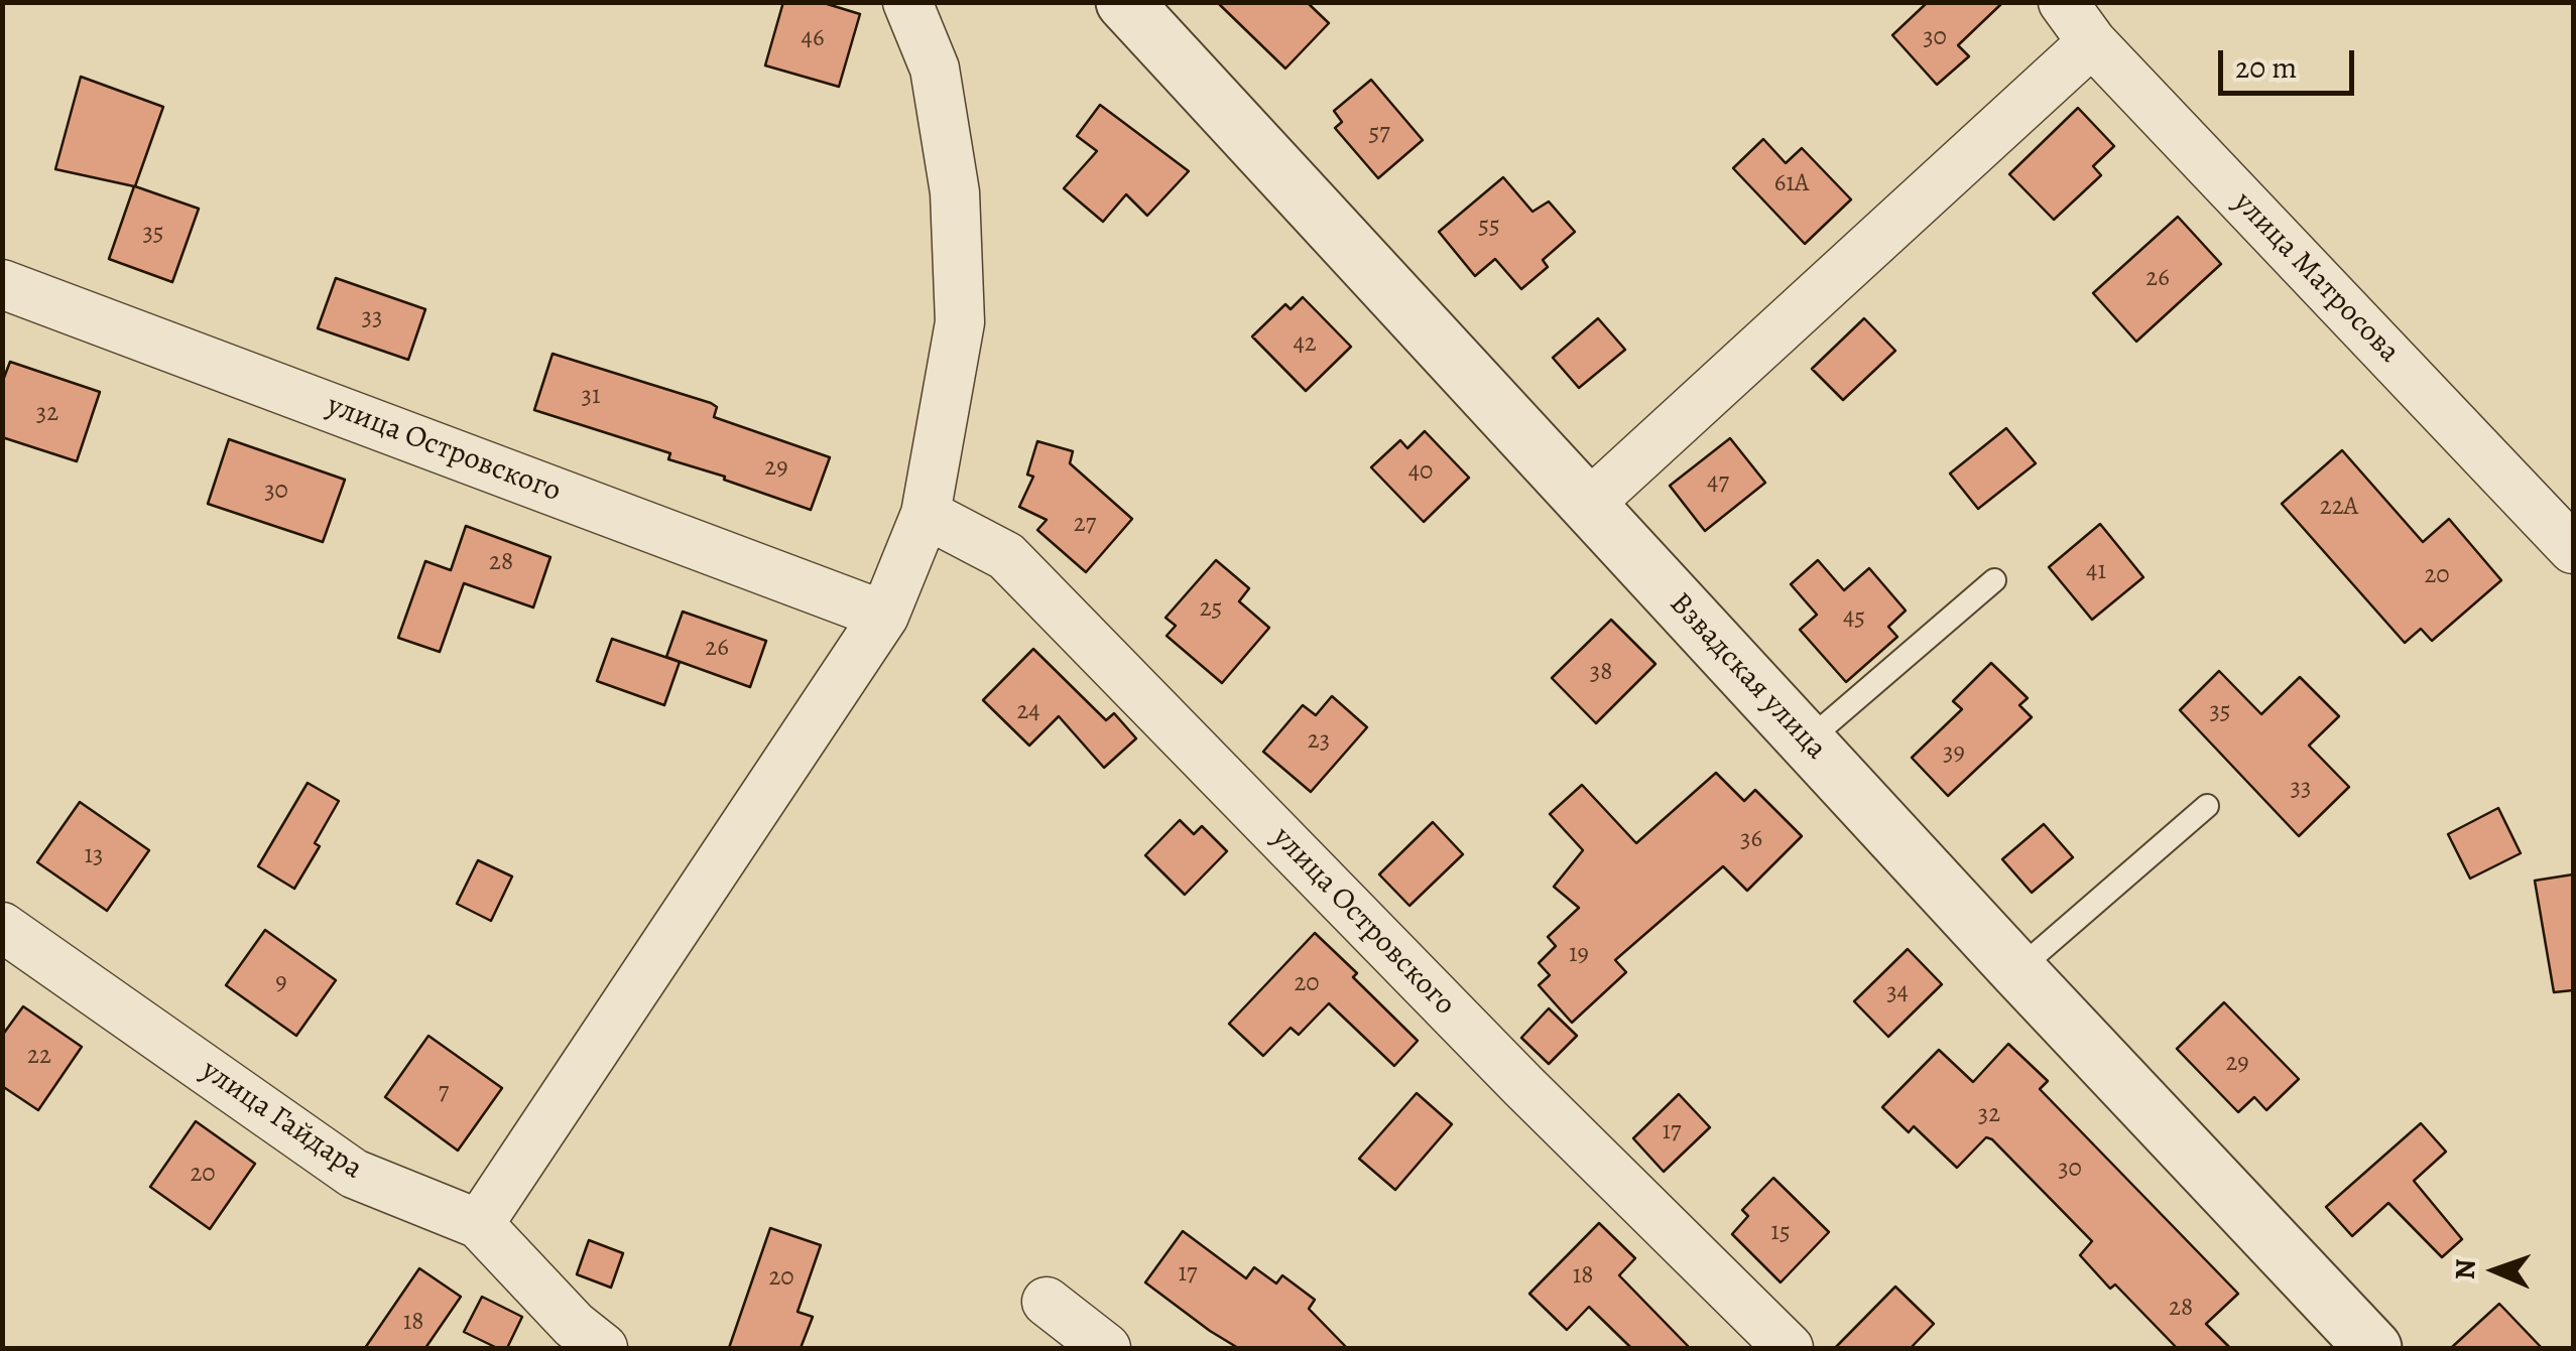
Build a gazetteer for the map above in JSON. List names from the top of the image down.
{
  "streets": {
    "street": [
      "улица Матросова",
      "улица Островского",
      "Взвадская улица",
      "улица Гайдара"
    ]
  },
  "house_numbers": [
    "30",
    "46",
    "57",
    "61А",
    "55",
    "35",
    "26",
    "33",
    "42",
    "31",
    "32",
    "29",
    "40",
    "47",
    "30",
    "22А",
    "27",
    "28",
    "41",
    "20",
    "25",
    "45",
    "26",
    "38",
    "24",
    "35",
    "23",
    "39",
    "33",
    "36",
    "13",
    "19",
    "9",
    "20",
    "34",
    "22",
    "29",
    "7",
    "32",
    "17",
    "30",
    "20",
    "15",
    "17",
    "18",
    "20",
    "28",
    "18"
  ],
  "scale_bar": "20 m",
  "north": "left"
}
